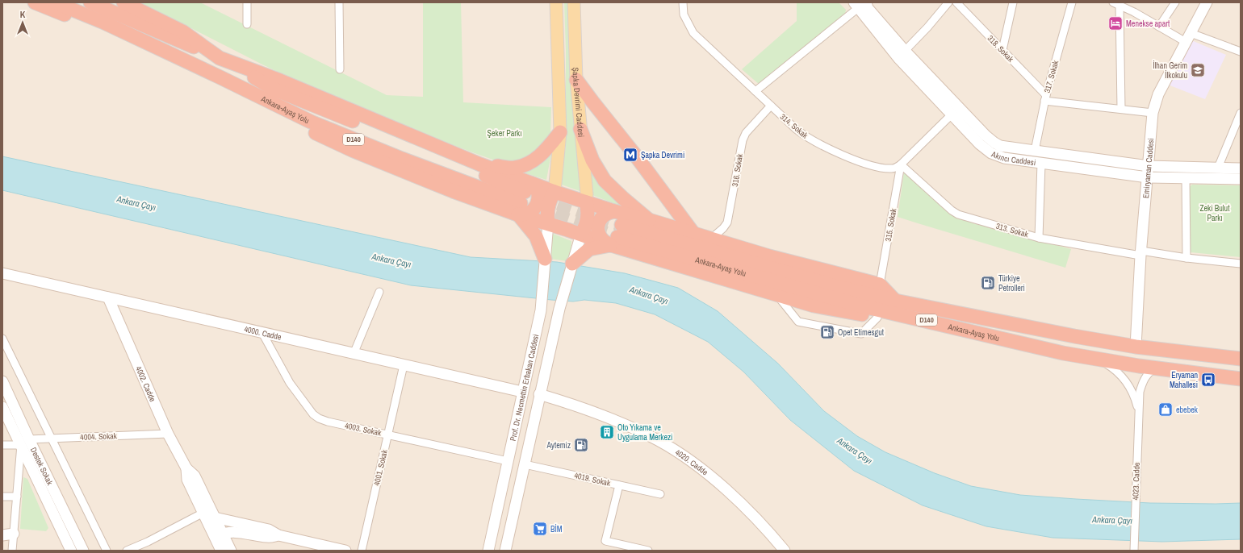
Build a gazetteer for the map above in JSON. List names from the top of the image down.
{
  "streets": {
    "highway": ["Ankara-Ayaş Yolu", "D140"],
    "main road": ["Şapka Devrimi Caddesi"],
    "street": [
      "318. Sokak",
      "317. Sokak",
      "314. Sokak",
      "Akıncı Caddesi",
      "Emiryaman Caddesi",
      "316. Sokak",
      "315. Sokak",
      "313. Sokak",
      "4000. Cadde",
      "4002. Cadde",
      "Prof. Dr. Necmettin Erbakan Caddesi",
      "4003. Sokak",
      "4004. Sokak",
      "4020. Cadde",
      "Destek Sokak",
      "4001. Sokak",
      "4019. Sokak",
      "4023. Cadde"
    ]
  },
  "crossings": [
    ["318. Sokak", "317. Sokak"],
    ["317. Sokak", "Akıncı Caddesi"],
    ["Şapka Devrimi Caddesi", "Prof. Dr. Necmettin Erbakan Caddesi"],
    ["Ankara-Ayaş Yolu", "Emiryaman Caddesi"],
    ["Ankara-Ayaş Yolu", "4023. Cadde"],
    ["314. Sokak", "Akıncı Caddesi"],
    ["314. Sokak", "316. Sokak"],
    ["314. Sokak", "315. Sokak"],
    ["314. Sokak", "313. Sokak"],
    ["Akıncı Caddesi", "Emiryaman Caddesi"],
    ["Emiryaman Caddesi", "313. Sokak"],
    ["315. Sokak", "313. Sokak"],
    ["4000. Cadde", "4002. Cadde"],
    ["4000. Cadde", "Prof. Dr. Necmettin Erbakan Caddesi"],
    ["4000. Cadde", "4003. Sokak"],
    ["4000. Cadde", "4001. Sokak"],
    ["4002. Cadde", "4004. Sokak"],
    ["Prof. Dr. Necmettin Erbakan Caddesi", "4003. Sokak"],
    ["Prof. Dr. Necmettin Erbakan Caddesi", "4020. Cadde"],
    ["Prof. Dr. Necmettin Erbakan Caddesi", "4019. Sokak"],
    ["4003. Sokak", "4001. Sokak"],
    ["4004. Sokak", "Destek Sokak"]
  ],
  "water": ["Ankara Çayı"],
  "parks": ["Şeker Parkı", "Zeki Bulut Parkı"],
  "places": {
    "hotel": ["Menekse apart"],
    "school or university": ["İlhan Gerim İlkokulu"],
    "metro station": ["Şapka Devrimi"],
    "fuel station": ["Türkiye Petrolleri", "Opet Etimesgut", "Aytemiz"],
    "bus stop": ["Eryaman Mahallesi"],
    "shop": ["ebebek"],
    "building": ["Oto Yıkama ve Uygulama Merkezi"],
    "supermarket": ["BİM"]
  },
  "north": "top"
}
